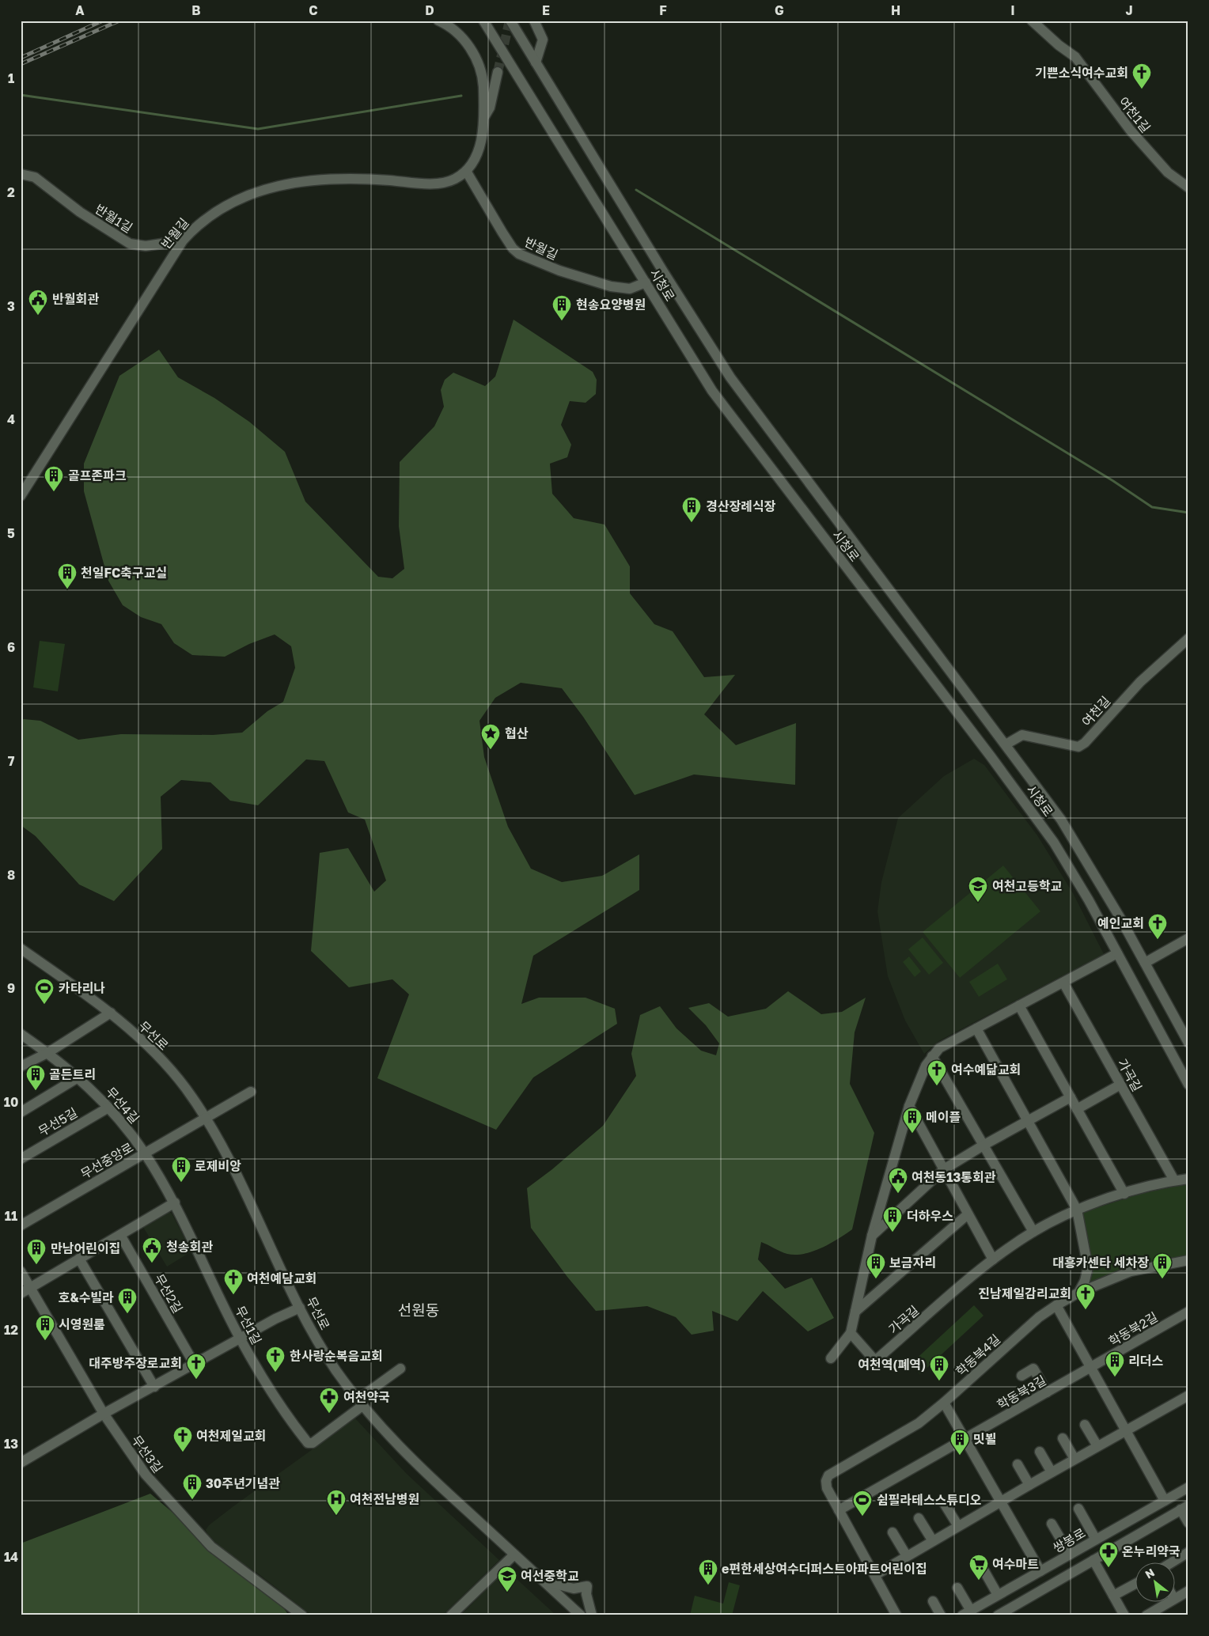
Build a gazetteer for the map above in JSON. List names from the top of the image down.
{
  "streets": {
    "street": [
      "여천1길",
      "반월1길",
      "반월길",
      "시청로",
      "여천길",
      "무선로",
      "가곡길",
      "무선4길",
      "무선5길",
      "무선중앙로",
      "무선2길",
      "무선1길",
      "학동북2길",
      "학동북4길",
      "학동북3길",
      "무선3길",
      "쌍봉로"
    ]
  },
  "crossings": [
    ["반월1길", "반월길"],
    ["반월길", "시청로"],
    ["시청로", "여천길"],
    ["무선로", "무선중앙로"],
    ["무선로", "무선1길"],
    ["무선4길", "무선5길"],
    ["무선4길", "무선중앙로"],
    ["무선4길", "무선1길"],
    ["무선중앙로", "무선1길"],
    ["학동북2길", "학동북3길"]
  ],
  "districts": ["선원동"],
  "places": {
    "church": [
      "기쁜소식여수교회",
      "예인교회",
      "여수예닮교회",
      "여천예담교회",
      "진남제일감리교회",
      "한사랑순복음교회",
      "대주방주장로교회",
      "여천제일교회"
    ],
    "public building": ["반월회관", "여천동13통회관", "청송회관"],
    "building": [
      "현송요양병원",
      "골프존파크",
      "경산장례식장",
      "천일FC축구교실",
      "골든트리",
      "메이플",
      "로제비앙",
      "더하우스",
      "만남어린이집",
      "보금자리",
      "대흥카센타 세차장",
      "호&수빌라",
      "시영원룸",
      "리더스",
      "여천역(폐역)",
      "밋뵐",
      "30주년기념관",
      "e편한세상여수더퍼스트아파트어린이집"
    ],
    "place": ["협산"],
    "school or university": ["여천고등학교", "여선중학교"],
    "sports": ["카타리나", "쉼필라테스스튜디오"],
    "pharmacy": ["여천약국", "온누리약국"],
    "hospital": ["여천전남병원"],
    "supermarket": ["여수마트"]
  },
  "north": "top left",
  "grid": {
    "columns": [
      "A",
      "B",
      "C",
      "D",
      "E",
      "F",
      "G",
      "H",
      "I",
      "J"
    ],
    "rows": [
      "1",
      "2",
      "3",
      "4",
      "5",
      "6",
      "7",
      "8",
      "9",
      "10",
      "11",
      "12",
      "13",
      "14"
    ]
  }
}
